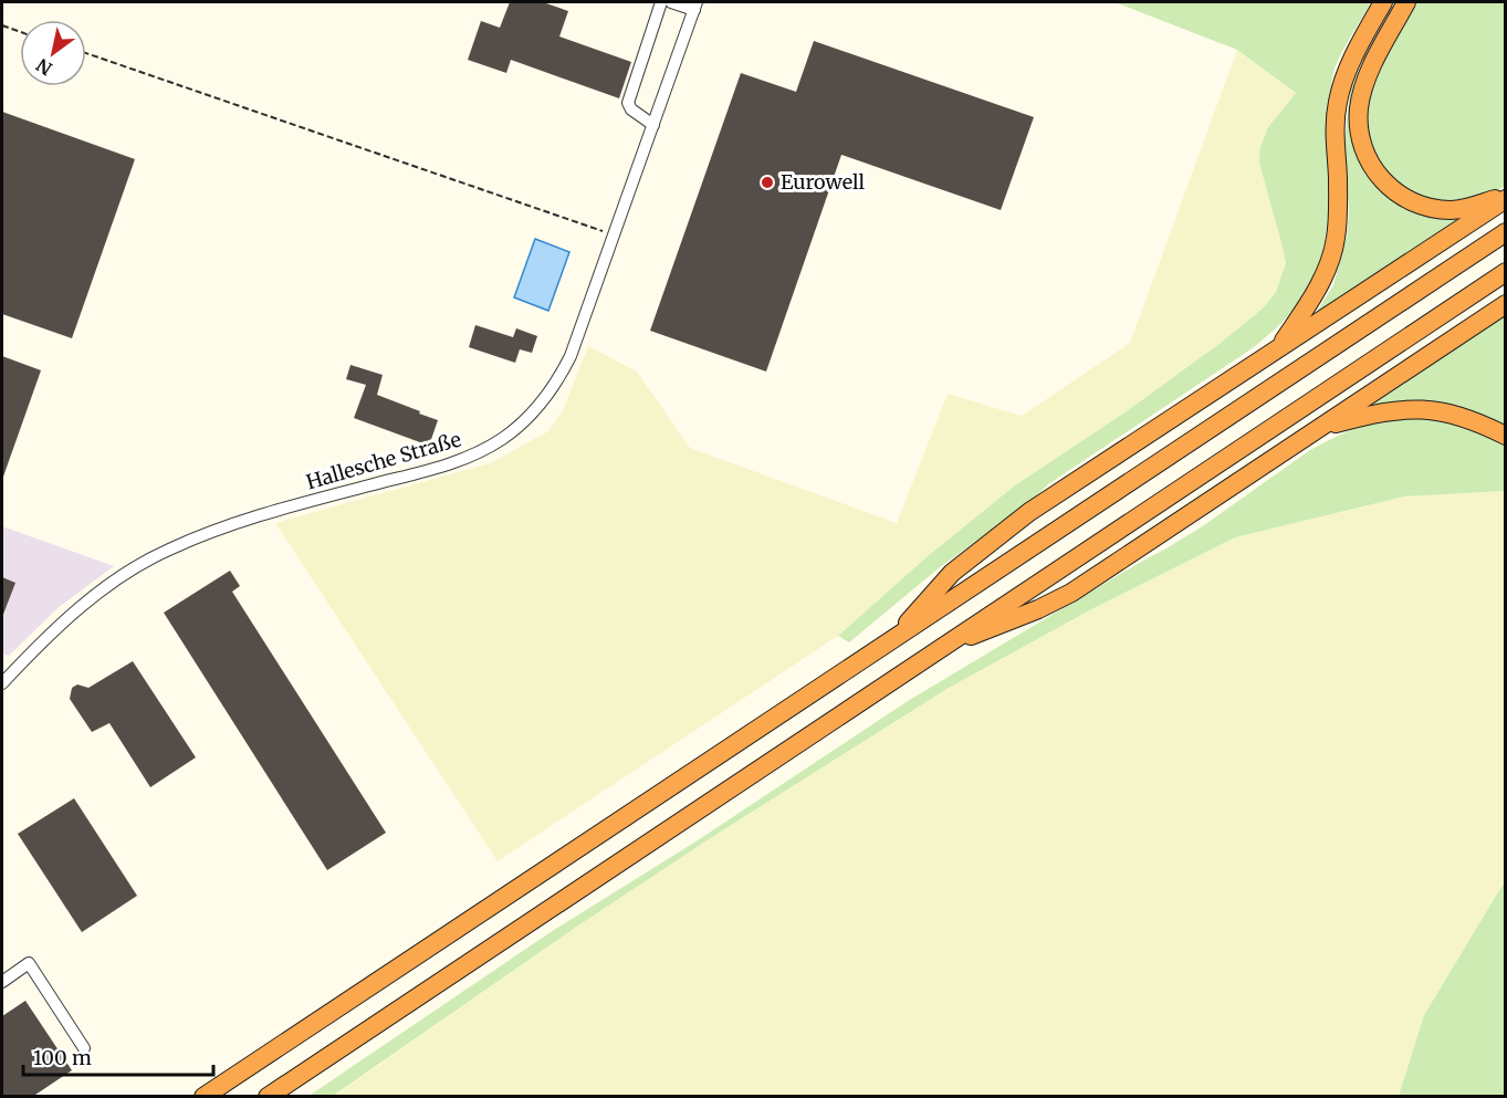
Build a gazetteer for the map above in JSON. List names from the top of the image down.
{
  "streets": {
    "street": ["Hallesche Straße"]
  },
  "places": ["Eurowell"],
  "scale_bar": "100 m",
  "north": "bottom left"
}
